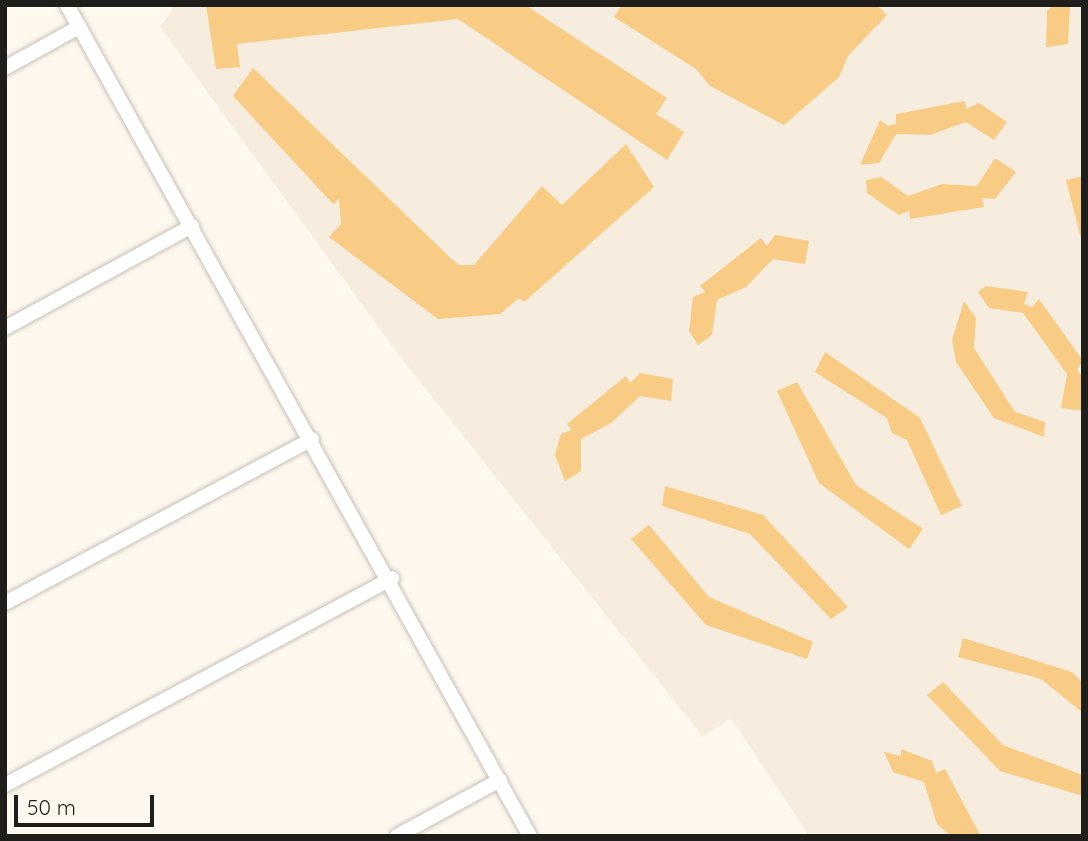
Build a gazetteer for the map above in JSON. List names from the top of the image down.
{
  "scale_bar": "50 m"
}
